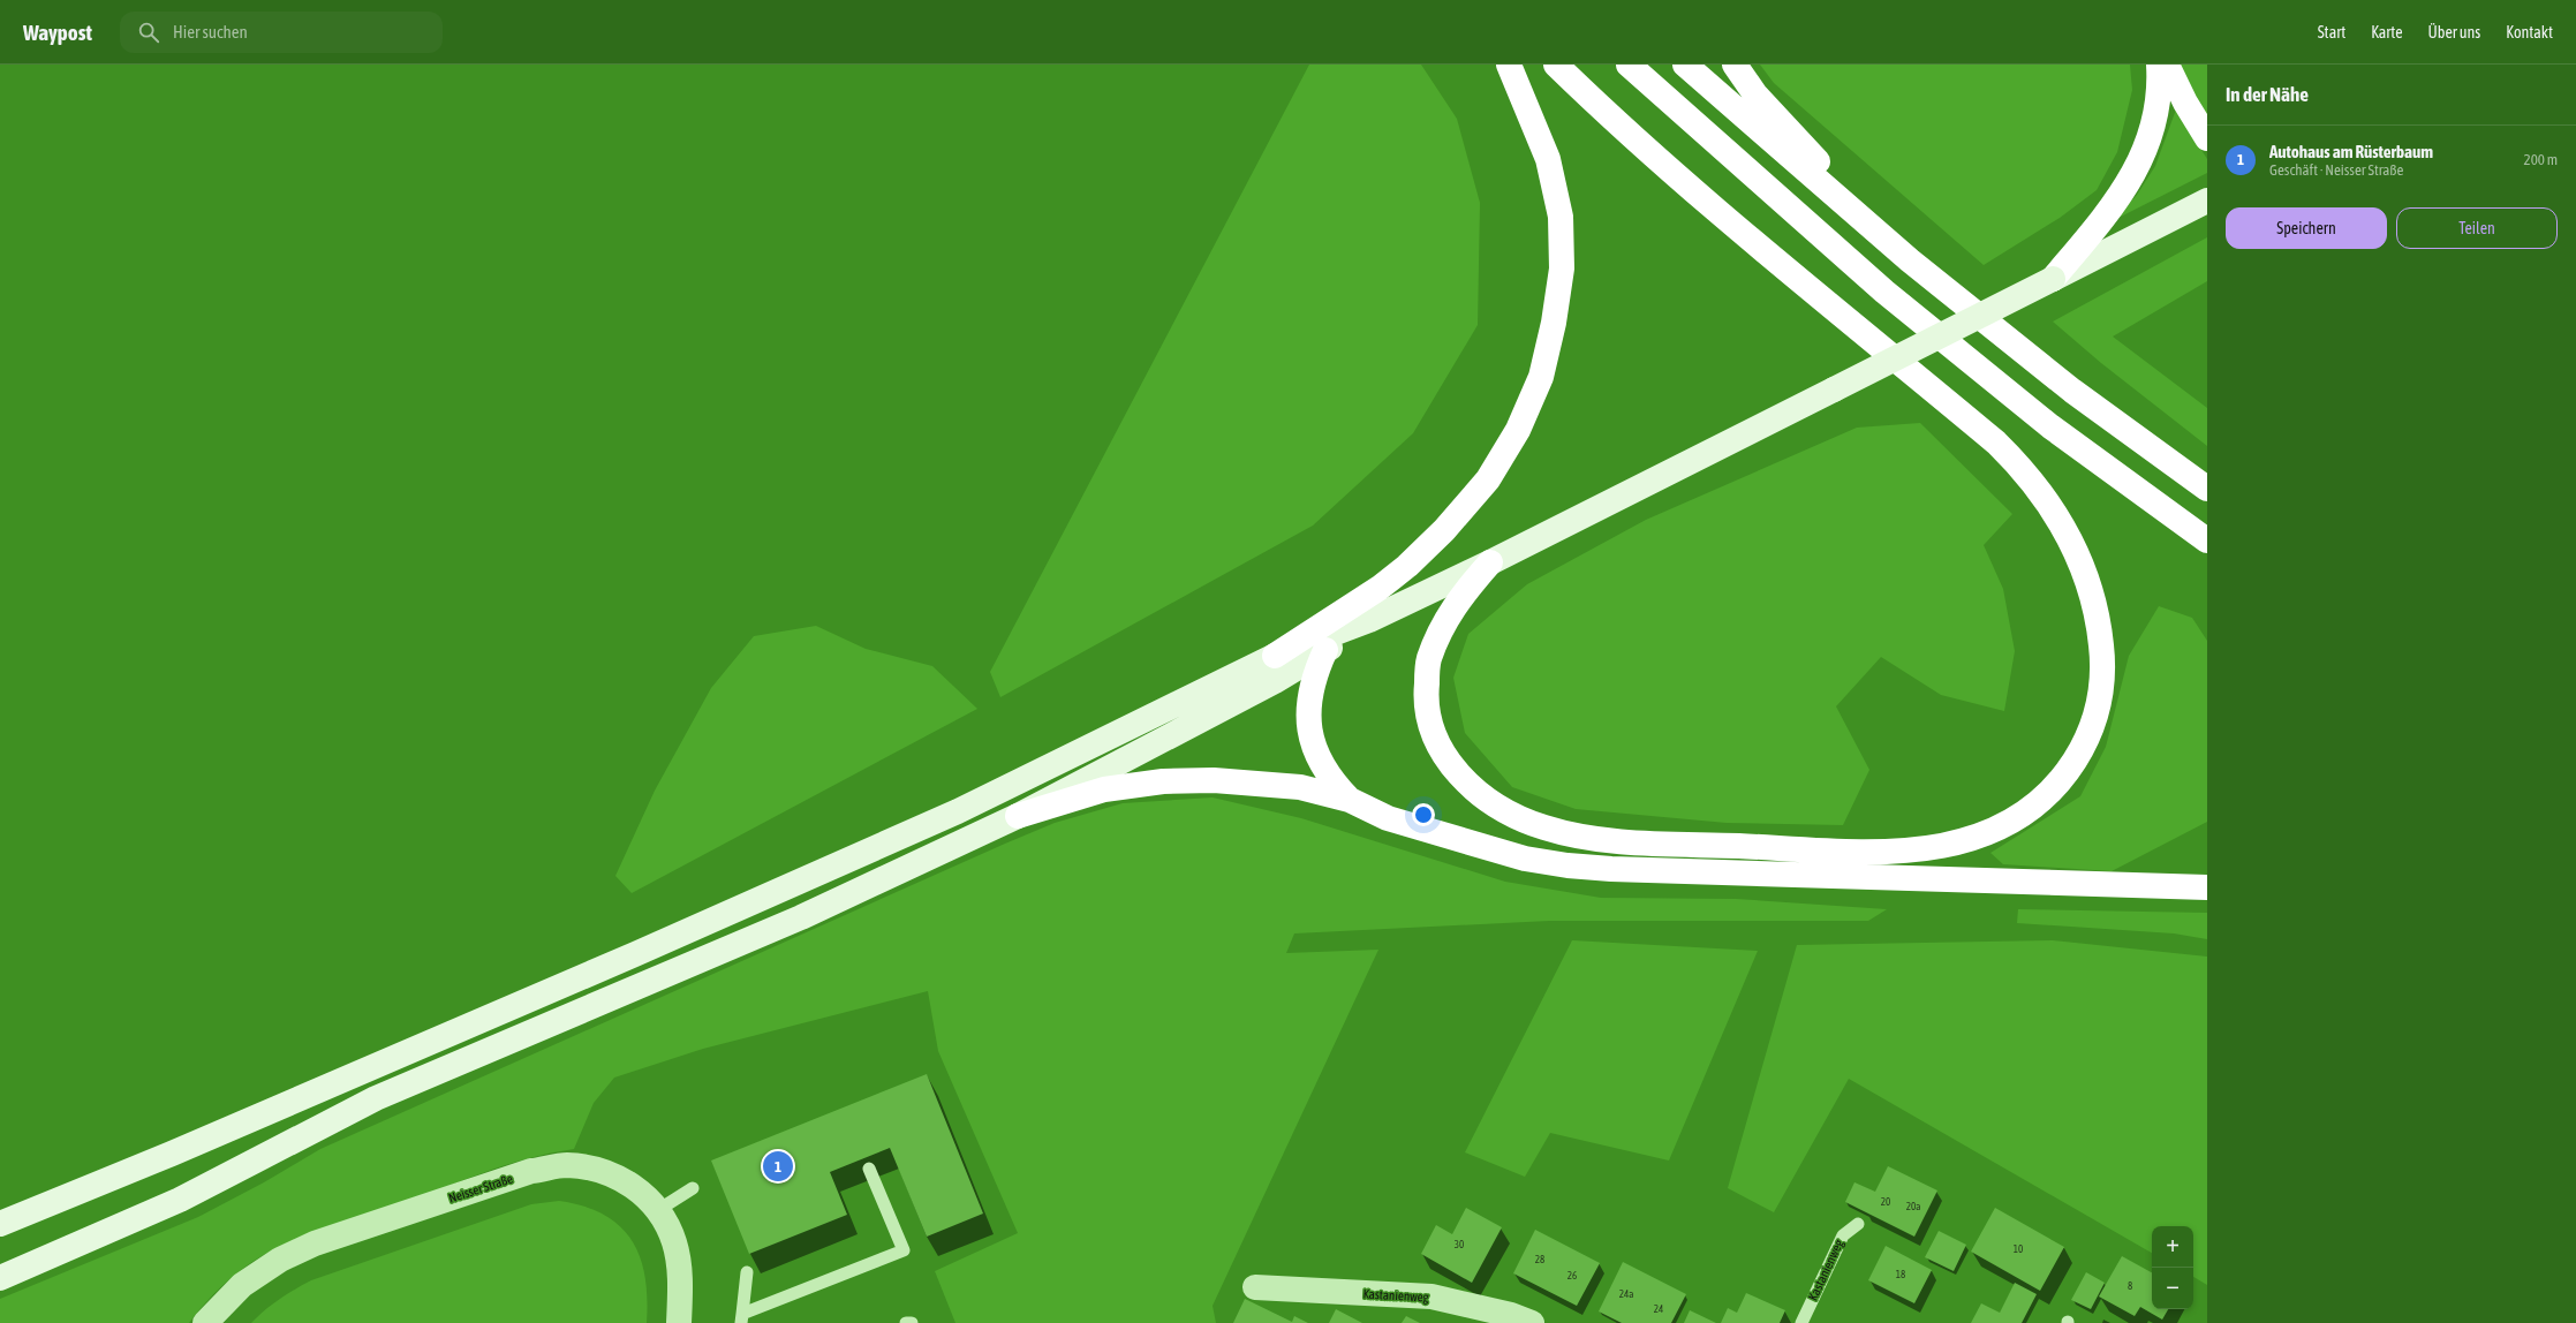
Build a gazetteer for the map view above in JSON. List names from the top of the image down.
{
  "streets": {
    "street": ["Neisser Straße", "Kastanienweg"]
  },
  "house_numbers": [
    "20",
    "20a",
    "30",
    "10",
    "28",
    "18",
    "26",
    "8",
    "24a",
    "24"
  ],
  "page": {
    "header": "Waypost",
    "search": "Hier suchen",
    "nav": [
      "Start",
      "Karte",
      "Über uns",
      "Kontakt"
    ],
    "heading": "In der Nähe",
    "list": [
      {
        "mark": "1",
        "name": "Autohaus am Rüsterbaum",
        "note": "Geschäft · Neisser Straße",
        "value": "200 m"
      }
    ],
    "buttons": ["Speichern", "Teilen"],
    "pins": "1",
    "map_buttons": ["+", "−"]
  }
}
